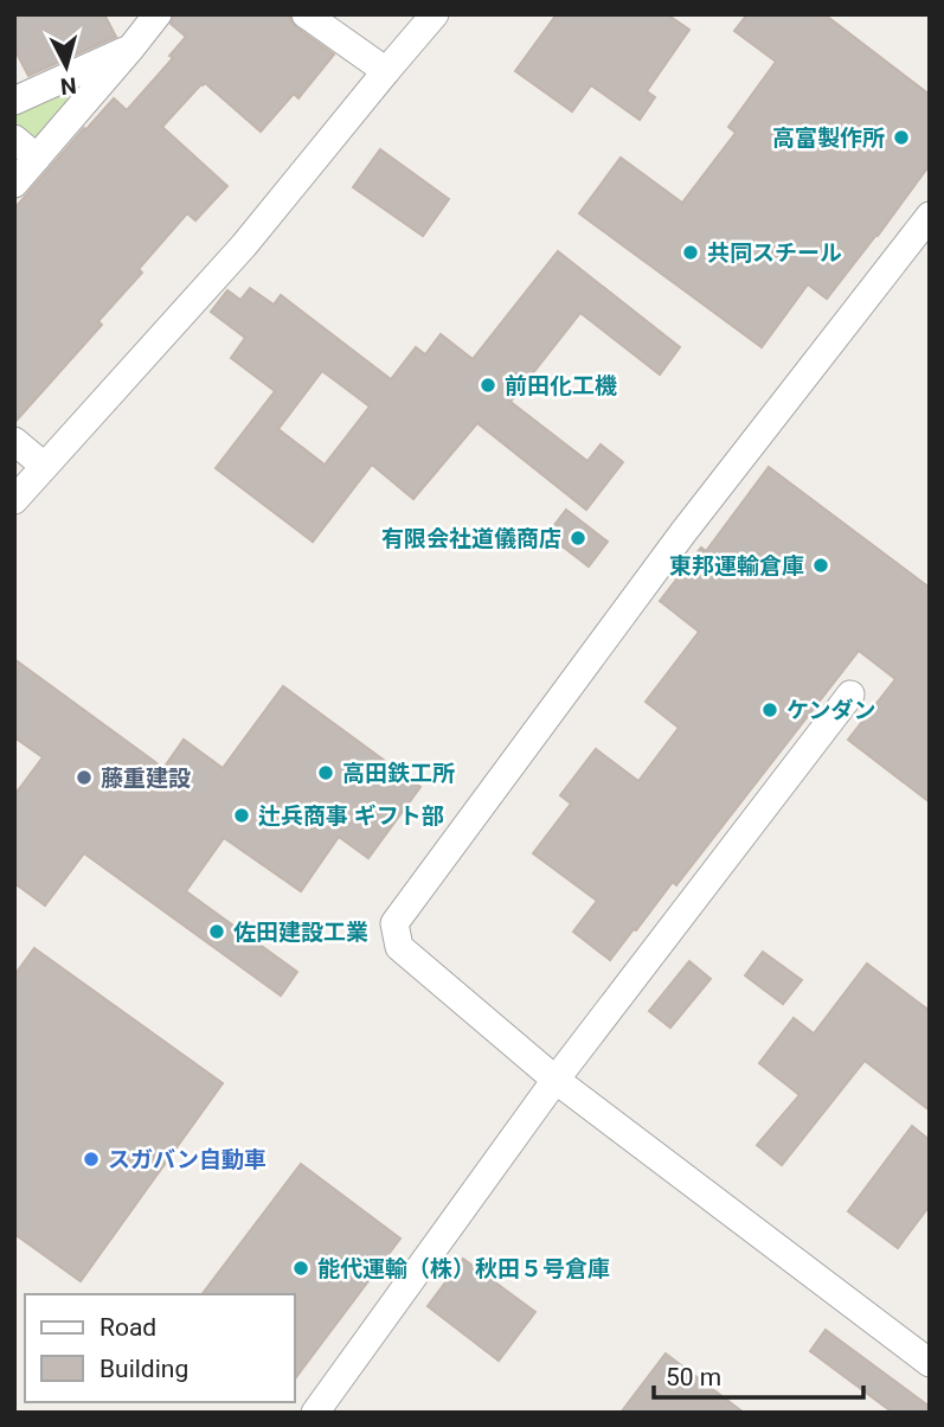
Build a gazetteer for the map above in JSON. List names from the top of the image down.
{
  "places": [
    "高富製作所",
    "共同スチール",
    "前田化工機",
    "有限会社道儀商店",
    "東邦運輸倉庫",
    "ケンダン",
    "高田鉄工所",
    "藤重建設",
    "辻兵商事 ギフト部",
    "佐田建設工業",
    "スガバン自動車",
    "能代運輸（株）秋田５号倉庫"
  ],
  "legend": ["Road", "Building"],
  "scale_bar": "50 m",
  "north": "bottom"
}
